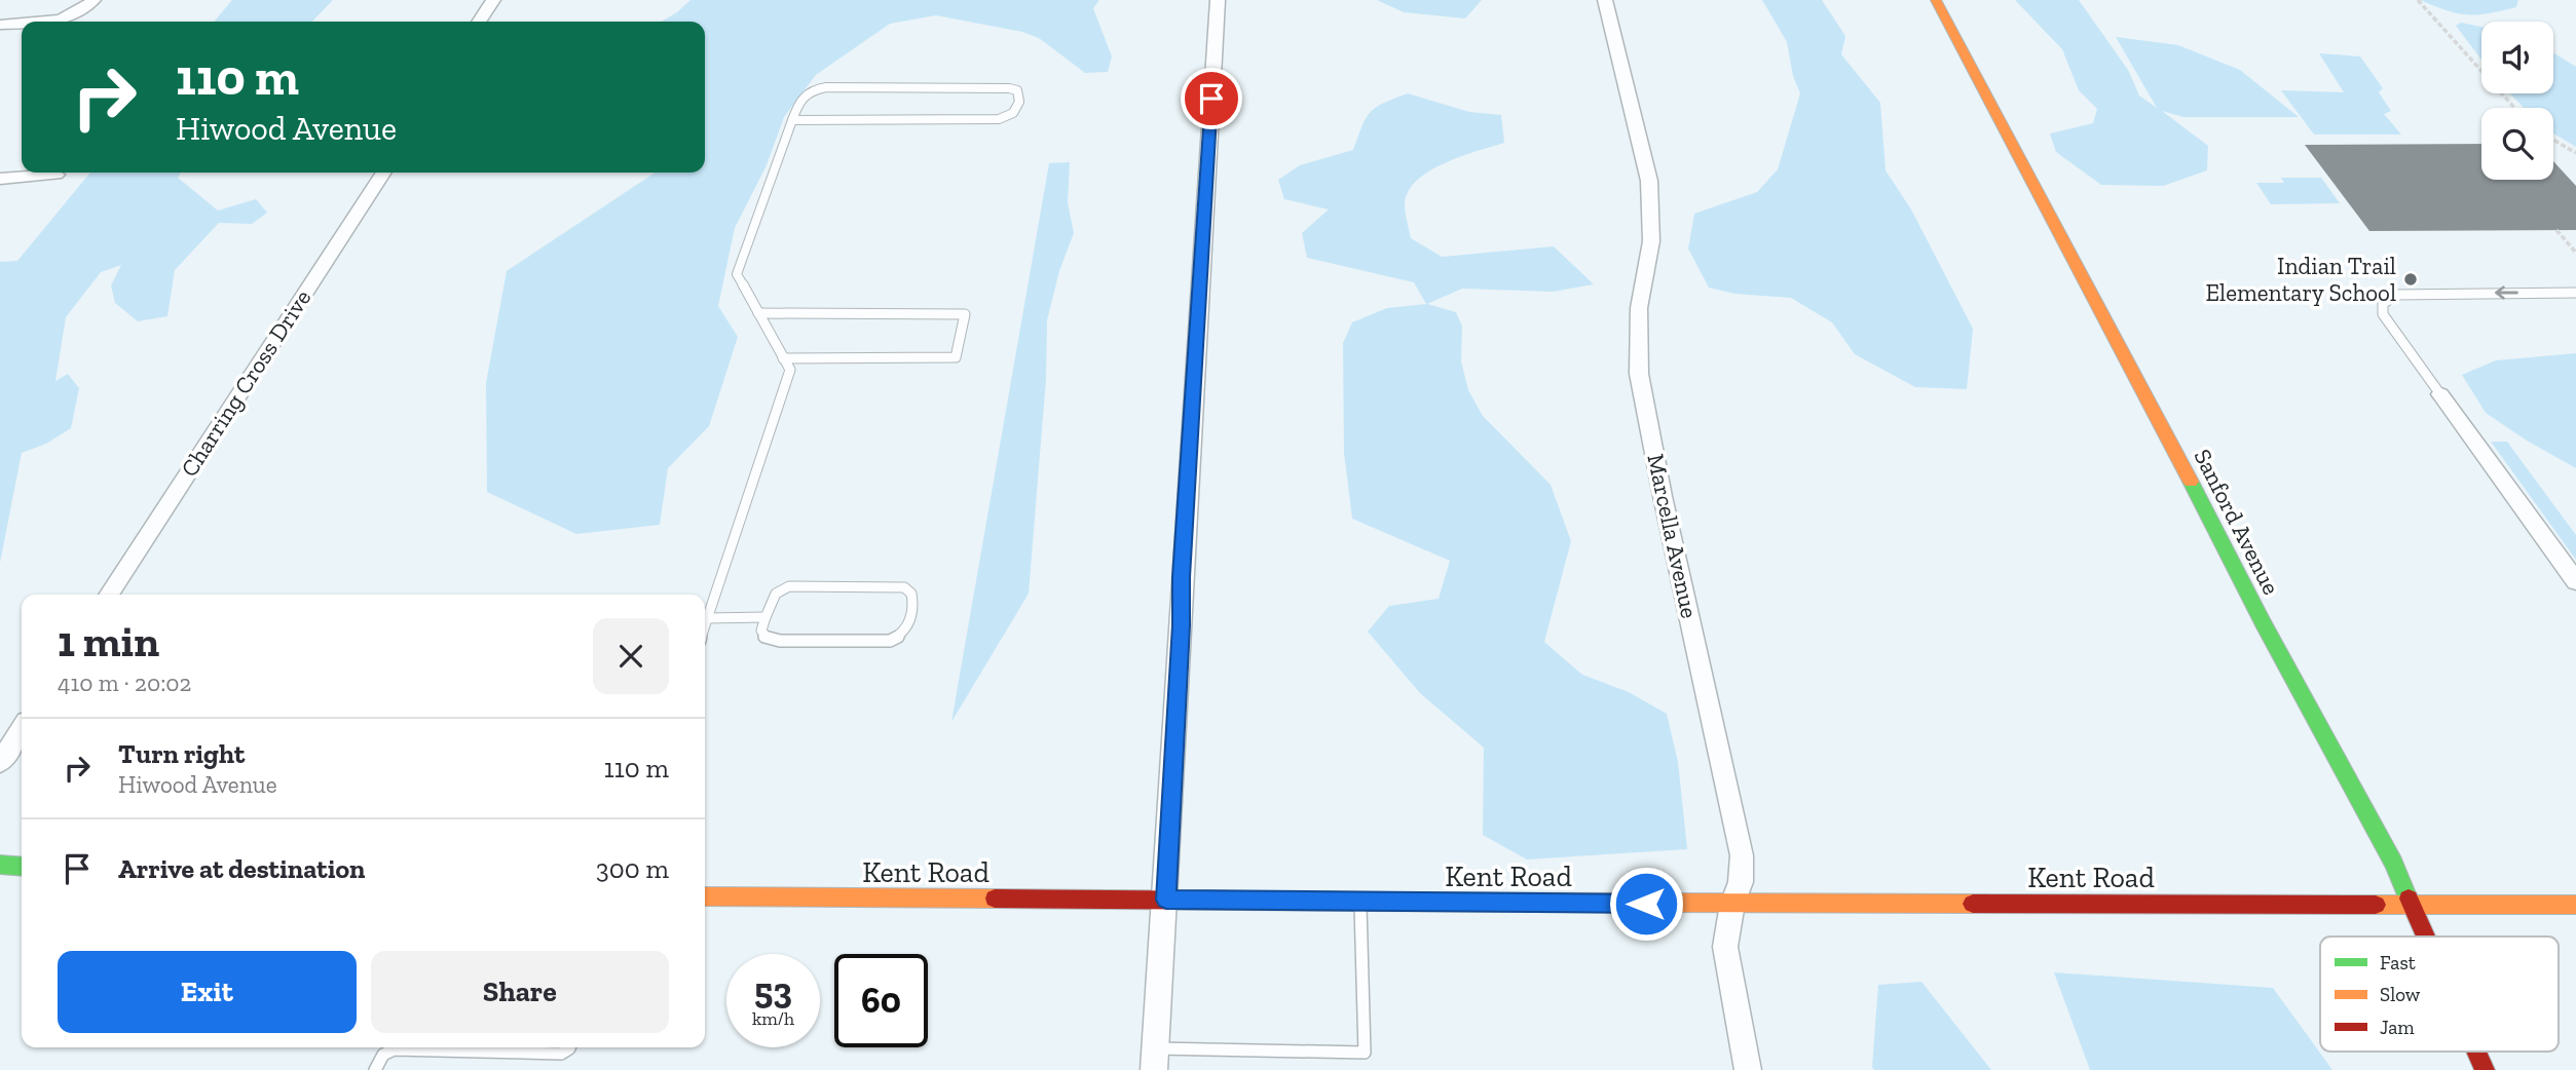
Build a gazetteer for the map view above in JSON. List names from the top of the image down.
{
  "streets": {
    "main road": ["Sanford Avenue", "Kent Road"],
    "street": ["Charring Cross Drive", "Marcella Avenue"]
  },
  "crossings": [
    ["Sanford Avenue", "Kent Road"],
    ["Marcella Avenue", "Kent Road"]
  ],
  "places": ["Indian Trail Elementary School"],
  "legend": ["Fast", "Slow", "Jam"],
  "page": {
    "turn": ["110 m", "Hiwood Avenue"],
    "heading": ["1 min", "410 m · 20:02"],
    "list": [
      {
        "name": "Turn right",
        "note": "Hiwood Avenue",
        "value": "110 m"
      },
      {
        "name": "Arrive at destination",
        "value": "300 m"
      }
    ],
    "buttons": ["Exit", "Share"],
    "speed": "53 km/h",
    "limit": "60"
  }
}
